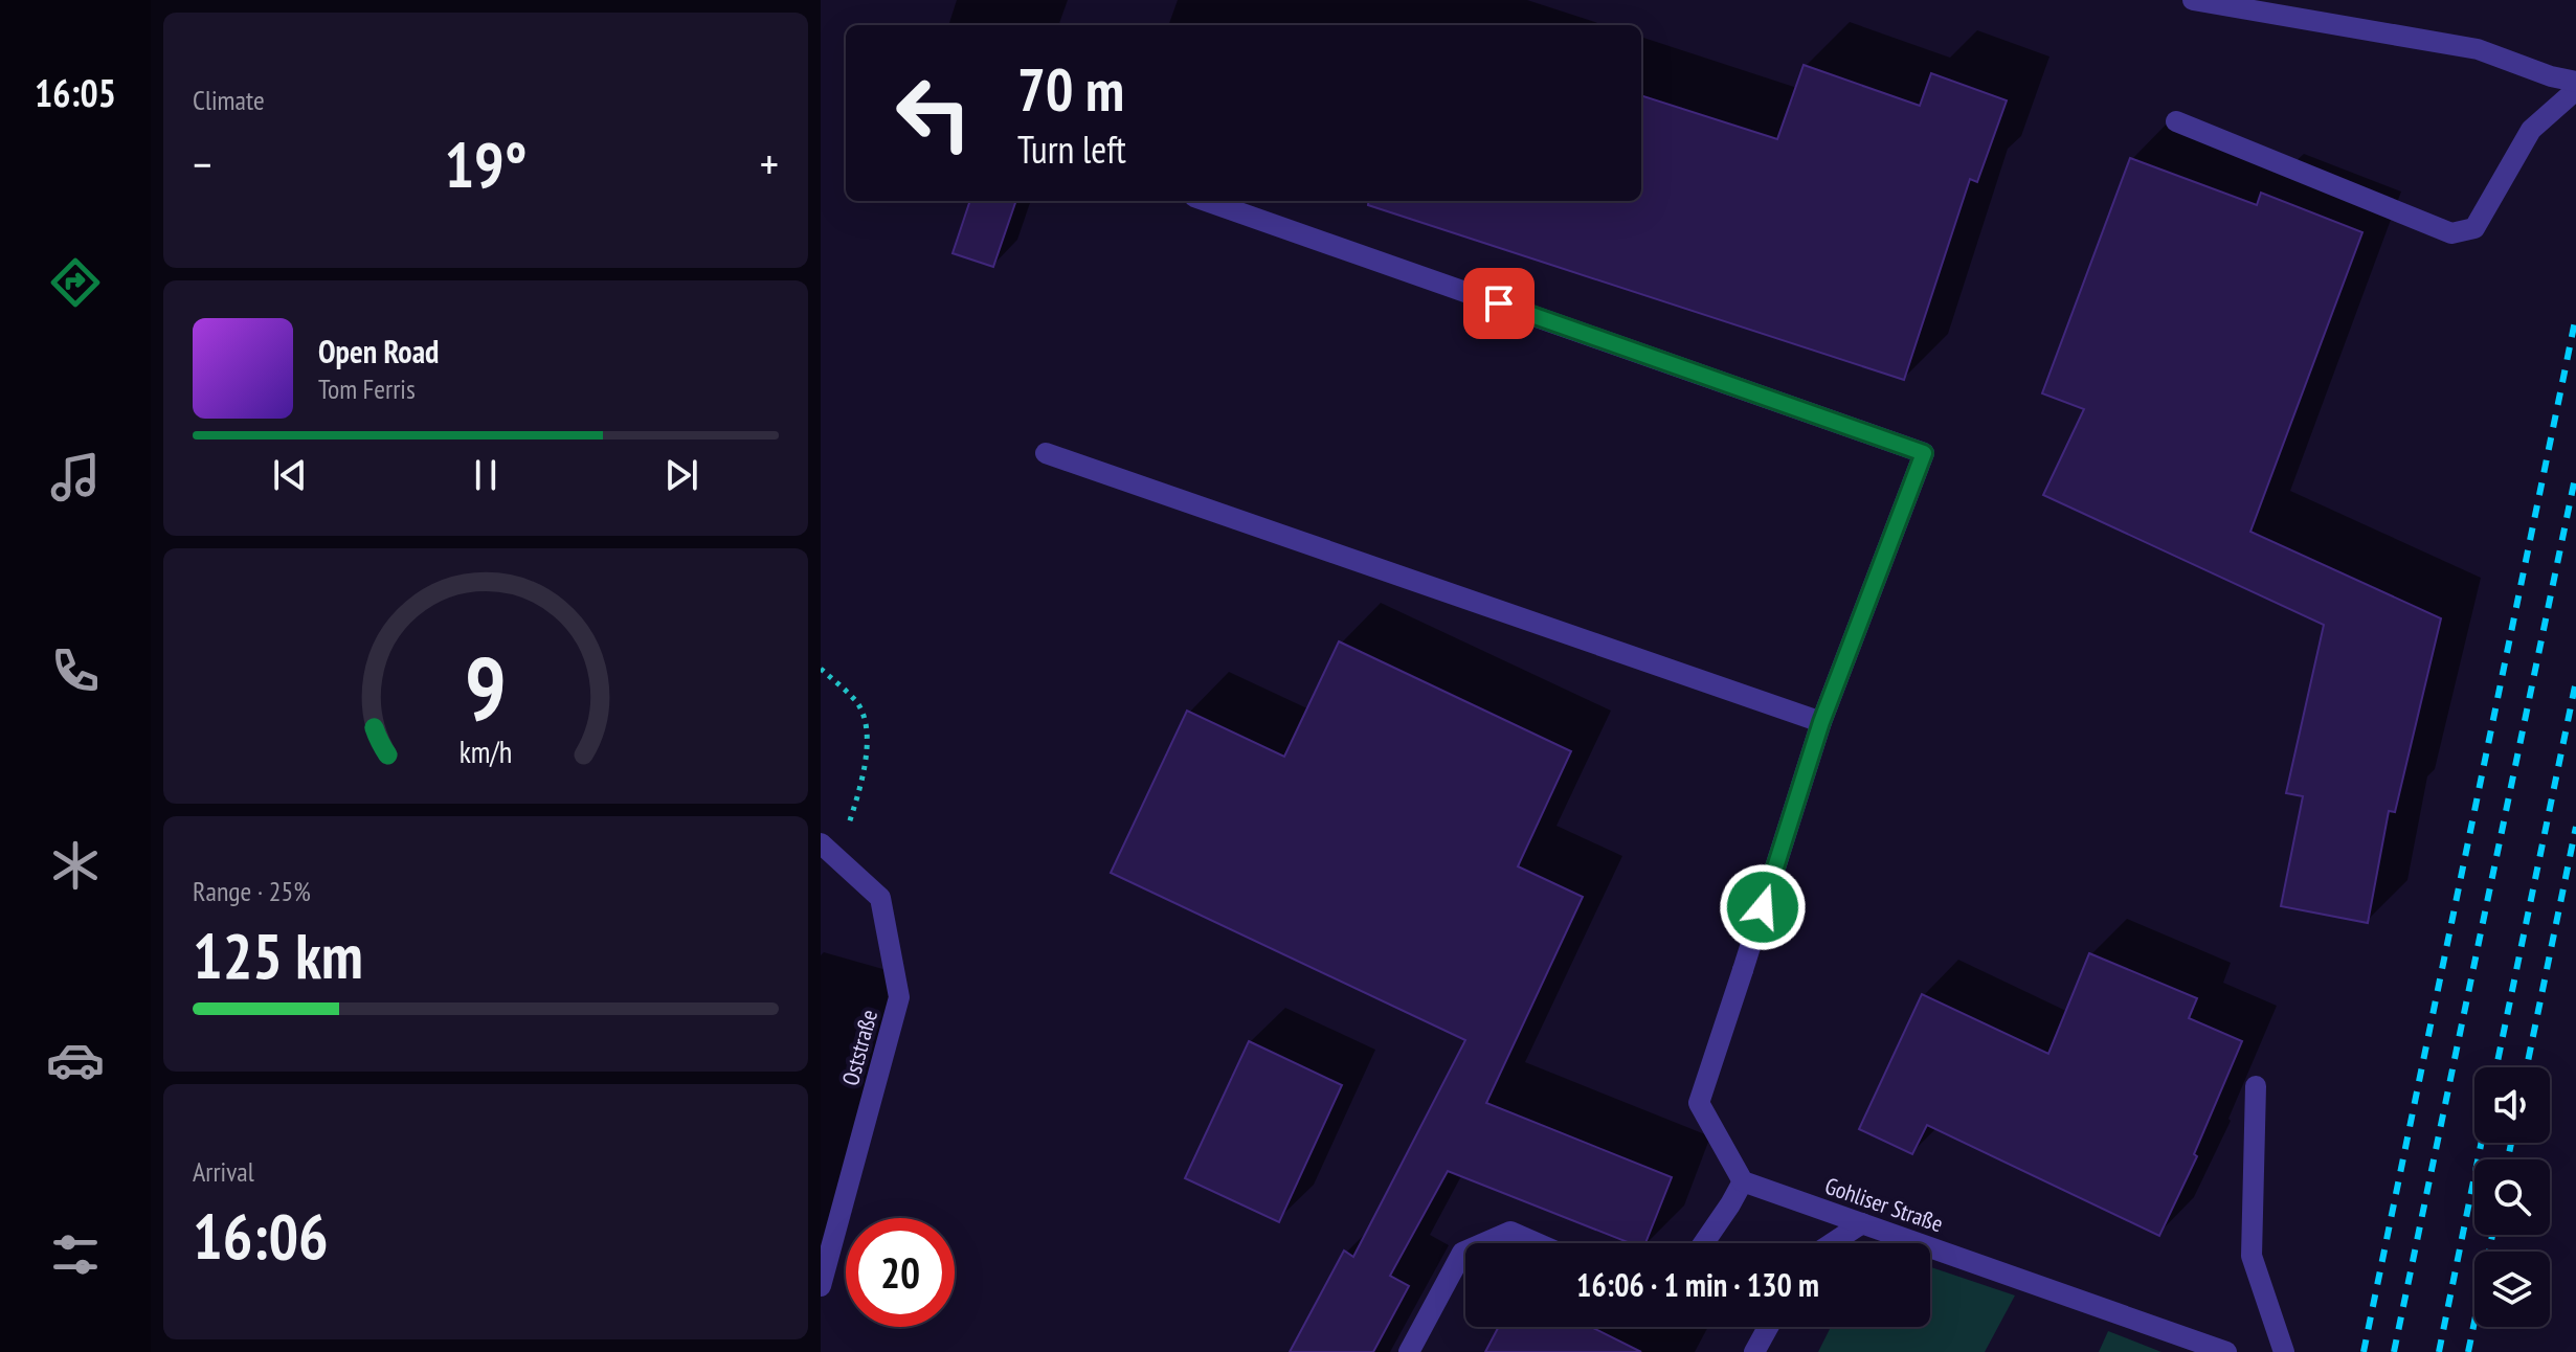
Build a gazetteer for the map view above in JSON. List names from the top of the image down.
{
  "streets": {
    "street": ["Oststraße", "Gohliser Straße"]
  },
  "page": {
    "tabs": "16:05",
    "tile": [
      "Climate",
      ["Range · 25%", "125 km"],
      ["Arrival", "16:06"]
    ],
    "turn": ["70 m", "Turn left"],
    "heat": ["−", "19°", "+"],
    "song": ["Open Road", "Tom Ferris"],
    "limit": "20",
    "trip": "16:06 · 1 min · 130 m",
    "gauge": ["9", "km/h"]
  }
}
